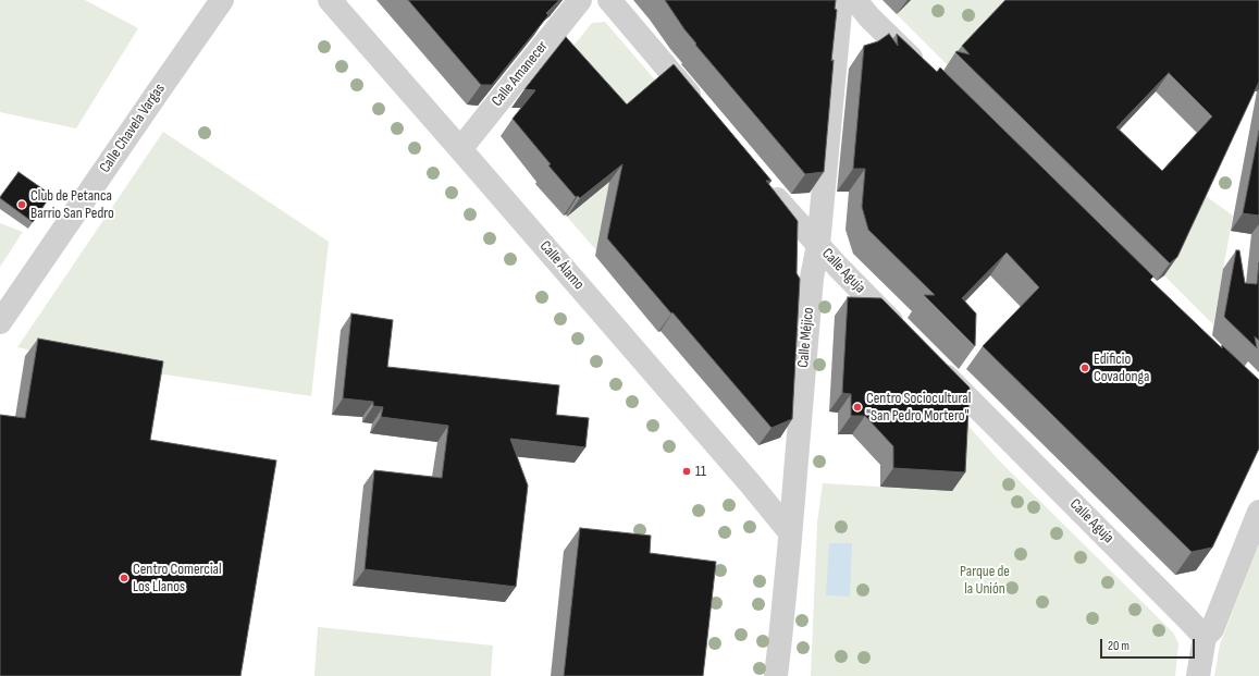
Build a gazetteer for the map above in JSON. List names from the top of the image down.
{
  "streets": {
    "street": [
      "Calle Amanecer",
      "Calle Chavela Vargas",
      "Calle Álamo",
      "Calle Aguja",
      "Calle Méjico"
    ]
  },
  "crossings": [
    ["Calle Amanecer", "Calle Álamo"],
    ["Calle Álamo", "Calle Méjico"],
    ["Calle Aguja", "Calle Méjico"]
  ],
  "parks": ["Parque de la Unión"],
  "places": [
    "Club de Petanca Barrio San Pedro",
    "Edificio Covadonga",
    "Centro Sociocultural \"San Pedro Mortero\"",
    "11",
    "Centro Comercial Los Llanos"
  ],
  "scale_bar": "20 m"
}
